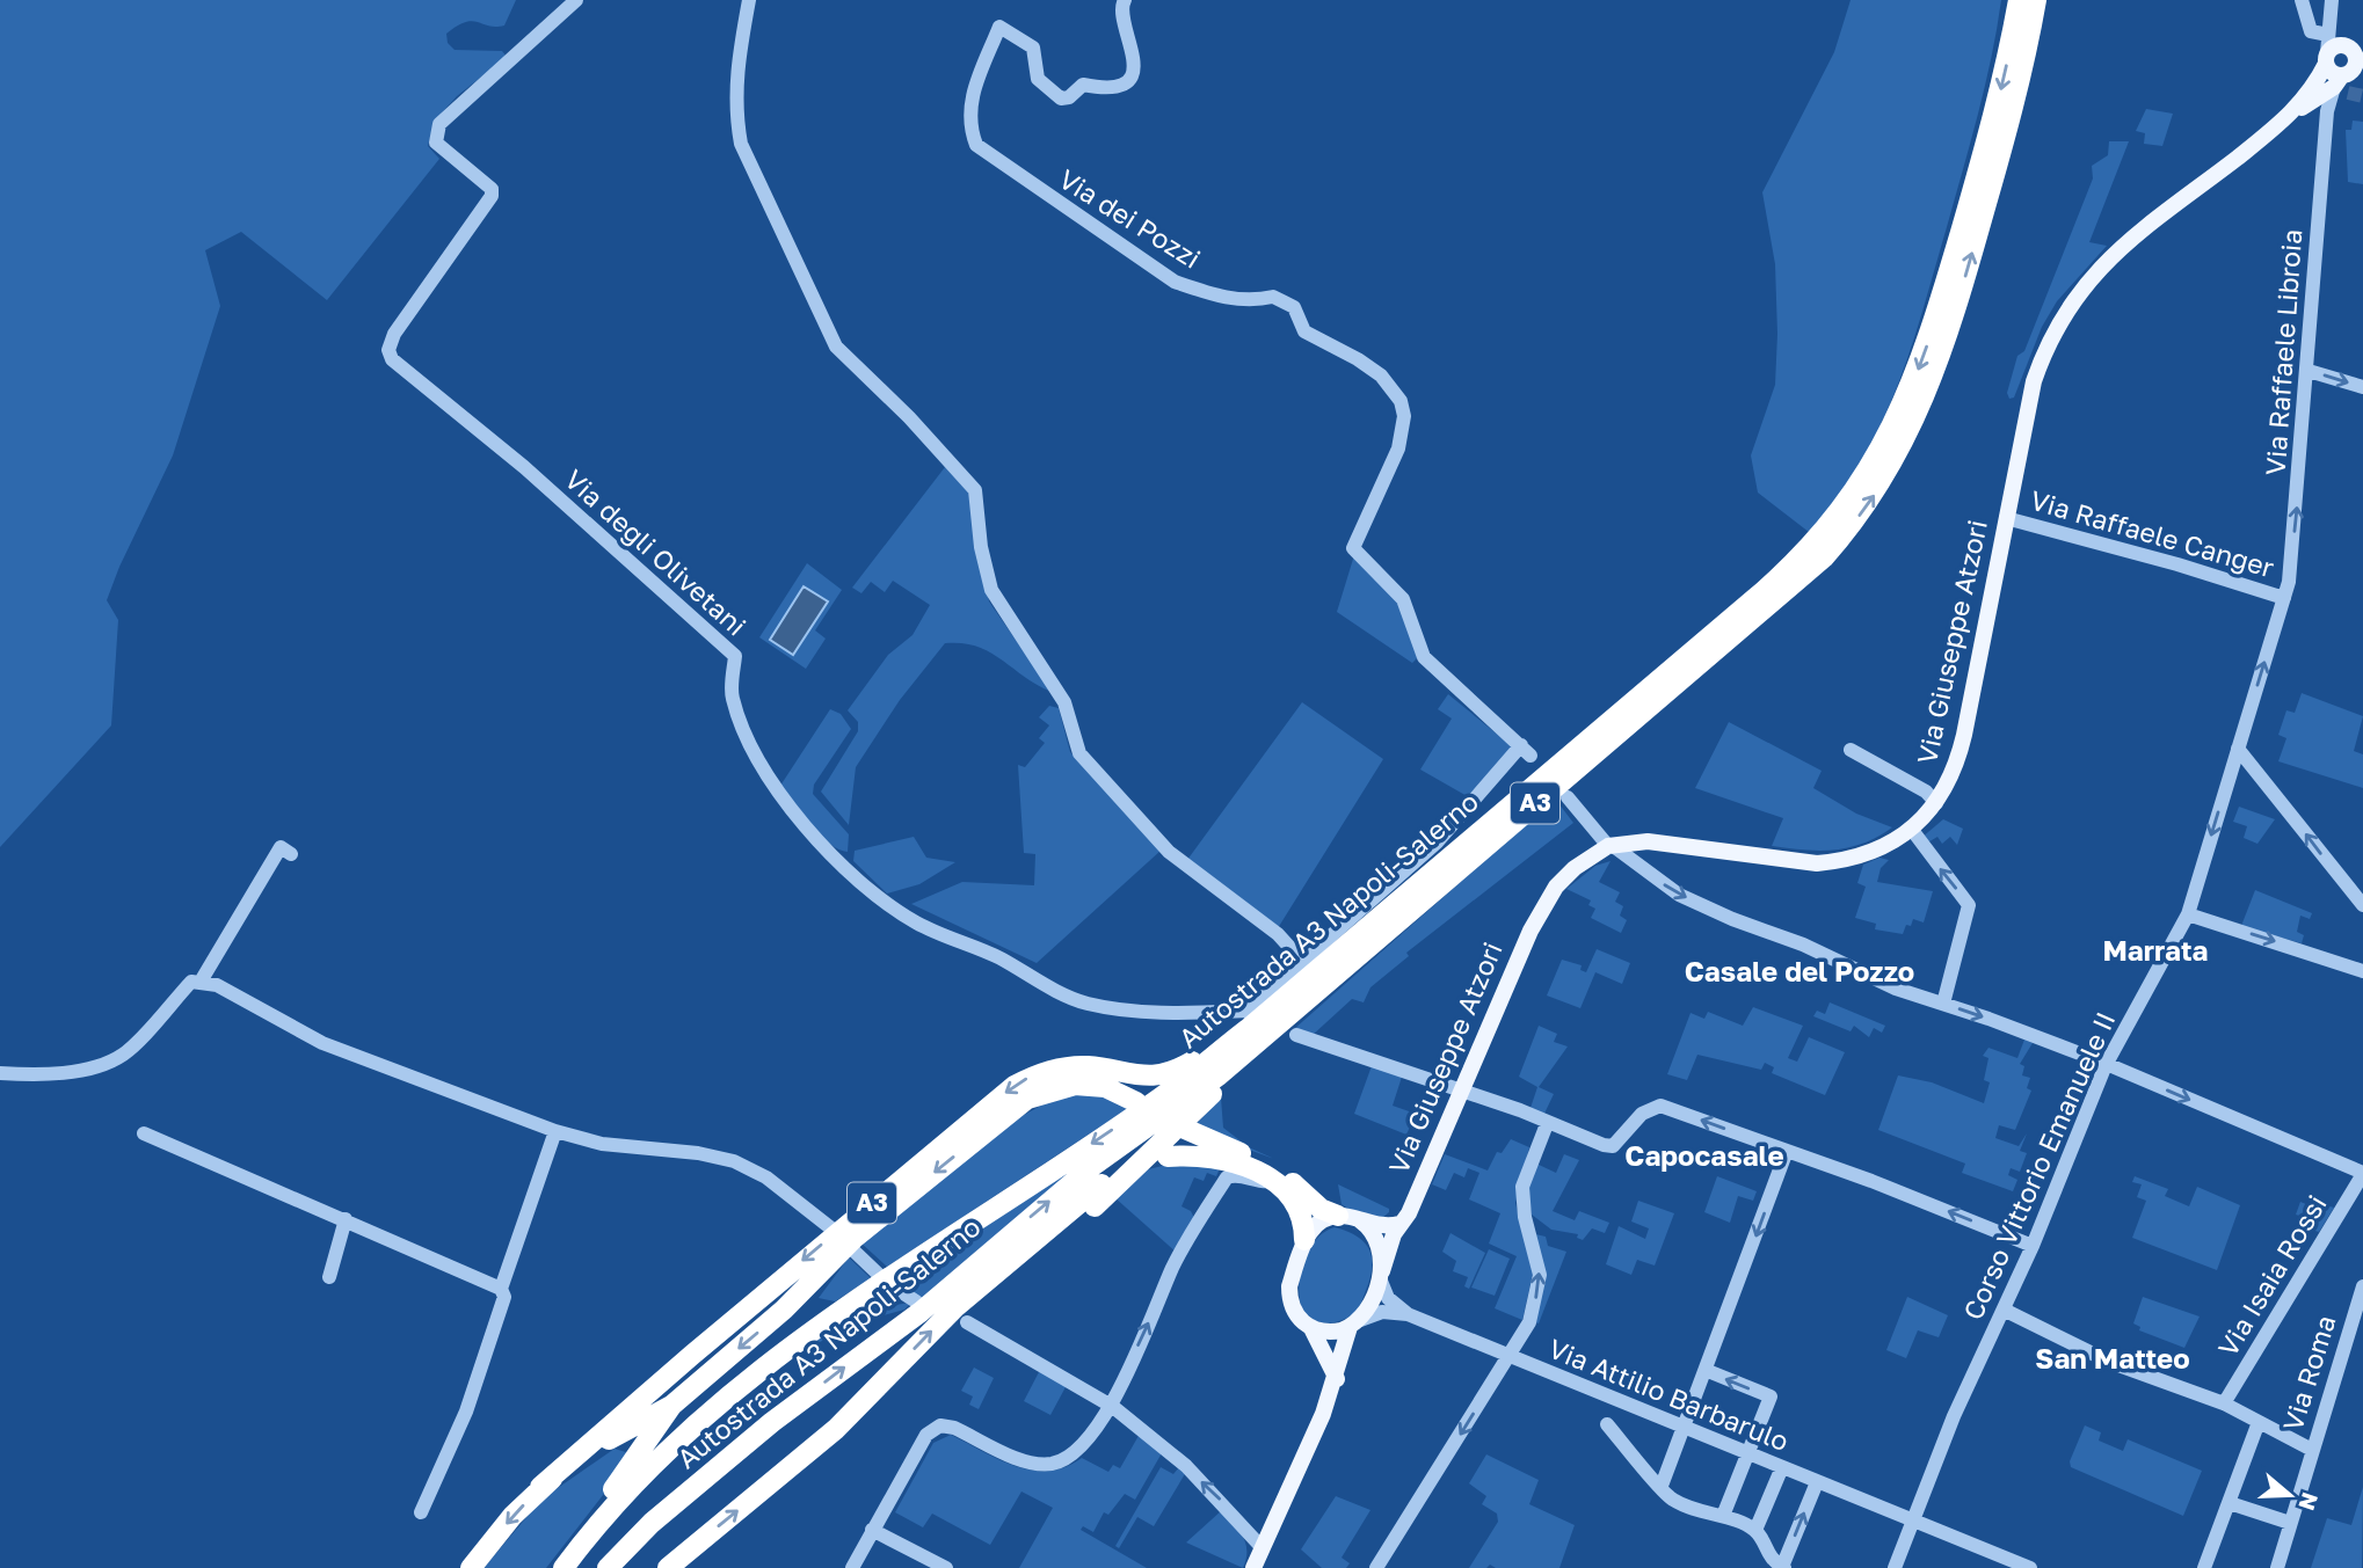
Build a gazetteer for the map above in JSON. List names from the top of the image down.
{
  "streets": {
    "highway": ["A3", "Autostrada A3 Napoli-Salerno"],
    "main road": ["Via Giuseppe Atzori"],
    "street": [
      "Via dei Pozzi",
      "Via Raffaele Libroia",
      "Via Raffaele Canger",
      "Via degli Olivetani",
      "Corso Vittorio Emanuele II",
      "Via Isaia Rossi",
      "Via Roma",
      "Via Attilio Barbarulo"
    ]
  },
  "crossings": [
    ["Via Raffaele Libroia", "Via Raffaele Canger"],
    ["Via Raffaele Libroia", "Via Giuseppe Atzori"],
    ["Via Raffaele Libroia", "Corso Vittorio Emanuele II"],
    ["Via Raffaele Canger", "Via Giuseppe Atzori"],
    ["Via Raffaele Canger", "Corso Vittorio Emanuele II"],
    ["Via degli Olivetani", "A3"],
    ["Via degli Olivetani", "Autostrada A3 Napoli-Salerno"],
    ["Via Giuseppe Atzori", "Via Attilio Barbarulo"],
    ["A3", "Autostrada A3 Napoli-Salerno"],
    ["Corso Vittorio Emanuele II", "Via Attilio Barbarulo"]
  ],
  "one_way": ["Via Raffaele Libroia"],
  "districts": [
    "Marrata",
    "Casale del Pozzo",
    "Capocasale",
    "San Matteo"
  ],
  "north": "right"
}
